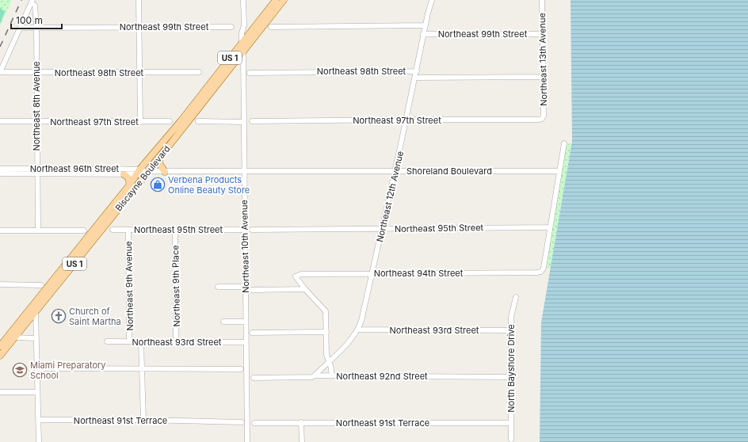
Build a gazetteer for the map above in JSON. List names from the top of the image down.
{
  "streets": {
    "main road": ["US 1", "Biscayne Boulevard"],
    "street": [
      "Northeast 99th Street",
      "Northeast 13th Avenue",
      "Northeast 98th Street",
      "Northeast 8th Avenue",
      "Northeast 97th Street",
      "Northeast 96th Street",
      "Shoreland Boulevard",
      "Northeast 12th Avenue",
      "Northeast 95th Street",
      "Northeast 10th Avenue",
      "Northeast 94th Street",
      "Northeast 9th Avenue",
      "Northeast 9th Place",
      "Northeast 93rd Street",
      "North Bayshore Drive",
      "Northeast 92nd Street",
      "Northeast 91st Terrace"
    ]
  },
  "crossings": [
    ["Northeast 99th Street", "Northeast 13th Avenue"],
    ["Northeast 99th Street", "Northeast 8th Avenue"],
    ["Northeast 99th Street", "Northeast 12th Avenue"],
    ["Northeast 13th Avenue", "Northeast 98th Street"],
    ["Northeast 13th Avenue", "Northeast 97th Street"],
    ["Northeast 98th Street", "Northeast 8th Avenue"],
    ["Northeast 98th Street", "Northeast 12th Avenue"],
    ["Northeast 8th Avenue", "Northeast 97th Street"],
    ["Northeast 8th Avenue", "Northeast 96th Street"],
    ["Northeast 97th Street", "Northeast 12th Avenue"],
    ["Northeast 96th Street", "Shoreland Boulevard"],
    ["Northeast 96th Street", "Biscayne Boulevard"],
    ["Northeast 96th Street", "Northeast 10th Avenue"],
    ["Shoreland Boulevard", "Northeast 12th Avenue"],
    ["Shoreland Boulevard", "Northeast 10th Avenue"],
    ["Biscayne Boulevard", "Northeast 10th Avenue"],
    ["Northeast 12th Avenue", "Northeast 95th Street"],
    ["Northeast 12th Avenue", "Northeast 94th Street"],
    ["Northeast 12th Avenue", "Northeast 93rd Street"],
    ["Northeast 12th Avenue", "Northeast 92nd Street"],
    ["Northeast 95th Street", "Northeast 10th Avenue"],
    ["Northeast 95th Street", "Northeast 94th Street"],
    ["Northeast 95th Street", "Northeast 9th Avenue"],
    ["Northeast 95th Street", "Northeast 9th Place"],
    ["Northeast 10th Avenue", "Northeast 93rd Street"],
    ["Northeast 9th Avenue", "Northeast 93rd Street"],
    ["Northeast 9th Avenue", "Northeast 91st Terrace"],
    ["Northeast 9th Place", "Northeast 93rd Street"],
    ["Northeast 93rd Street", "North Bayshore Drive"],
    ["North Bayshore Drive", "Northeast 92nd Street"],
    ["North Bayshore Drive", "Northeast 91st Terrace"]
  ],
  "places": {
    "shop": ["Verbena Products Online Beauty Store"],
    "church": ["Church of Saint Martha"],
    "school or university": ["Miami Preparatory School"]
  },
  "scale_bar": "100 m"
}
